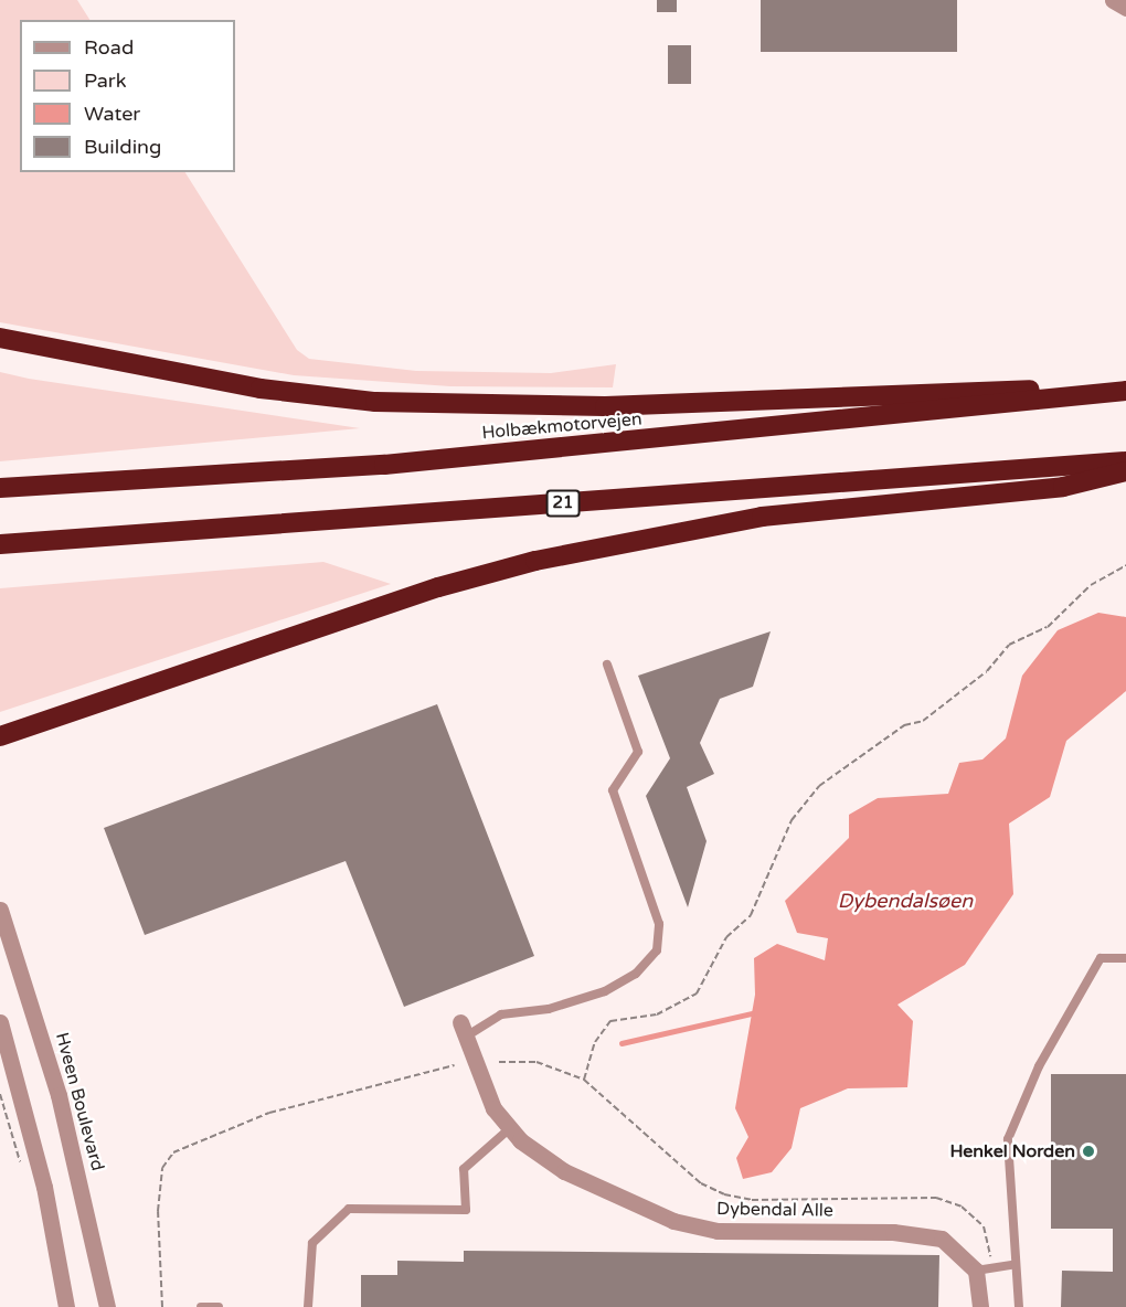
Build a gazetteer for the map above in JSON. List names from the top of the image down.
{
  "streets": {
    "highway": ["Holbækmotorvejen", "21"],
    "street": ["Hveen Boulevard", "Dybendal Alle"]
  },
  "water": ["Dybendalsøen"],
  "places": ["Henkel Norden"],
  "legend": [
    "Road",
    "Park",
    "Water",
    "Building"
  ]
}
